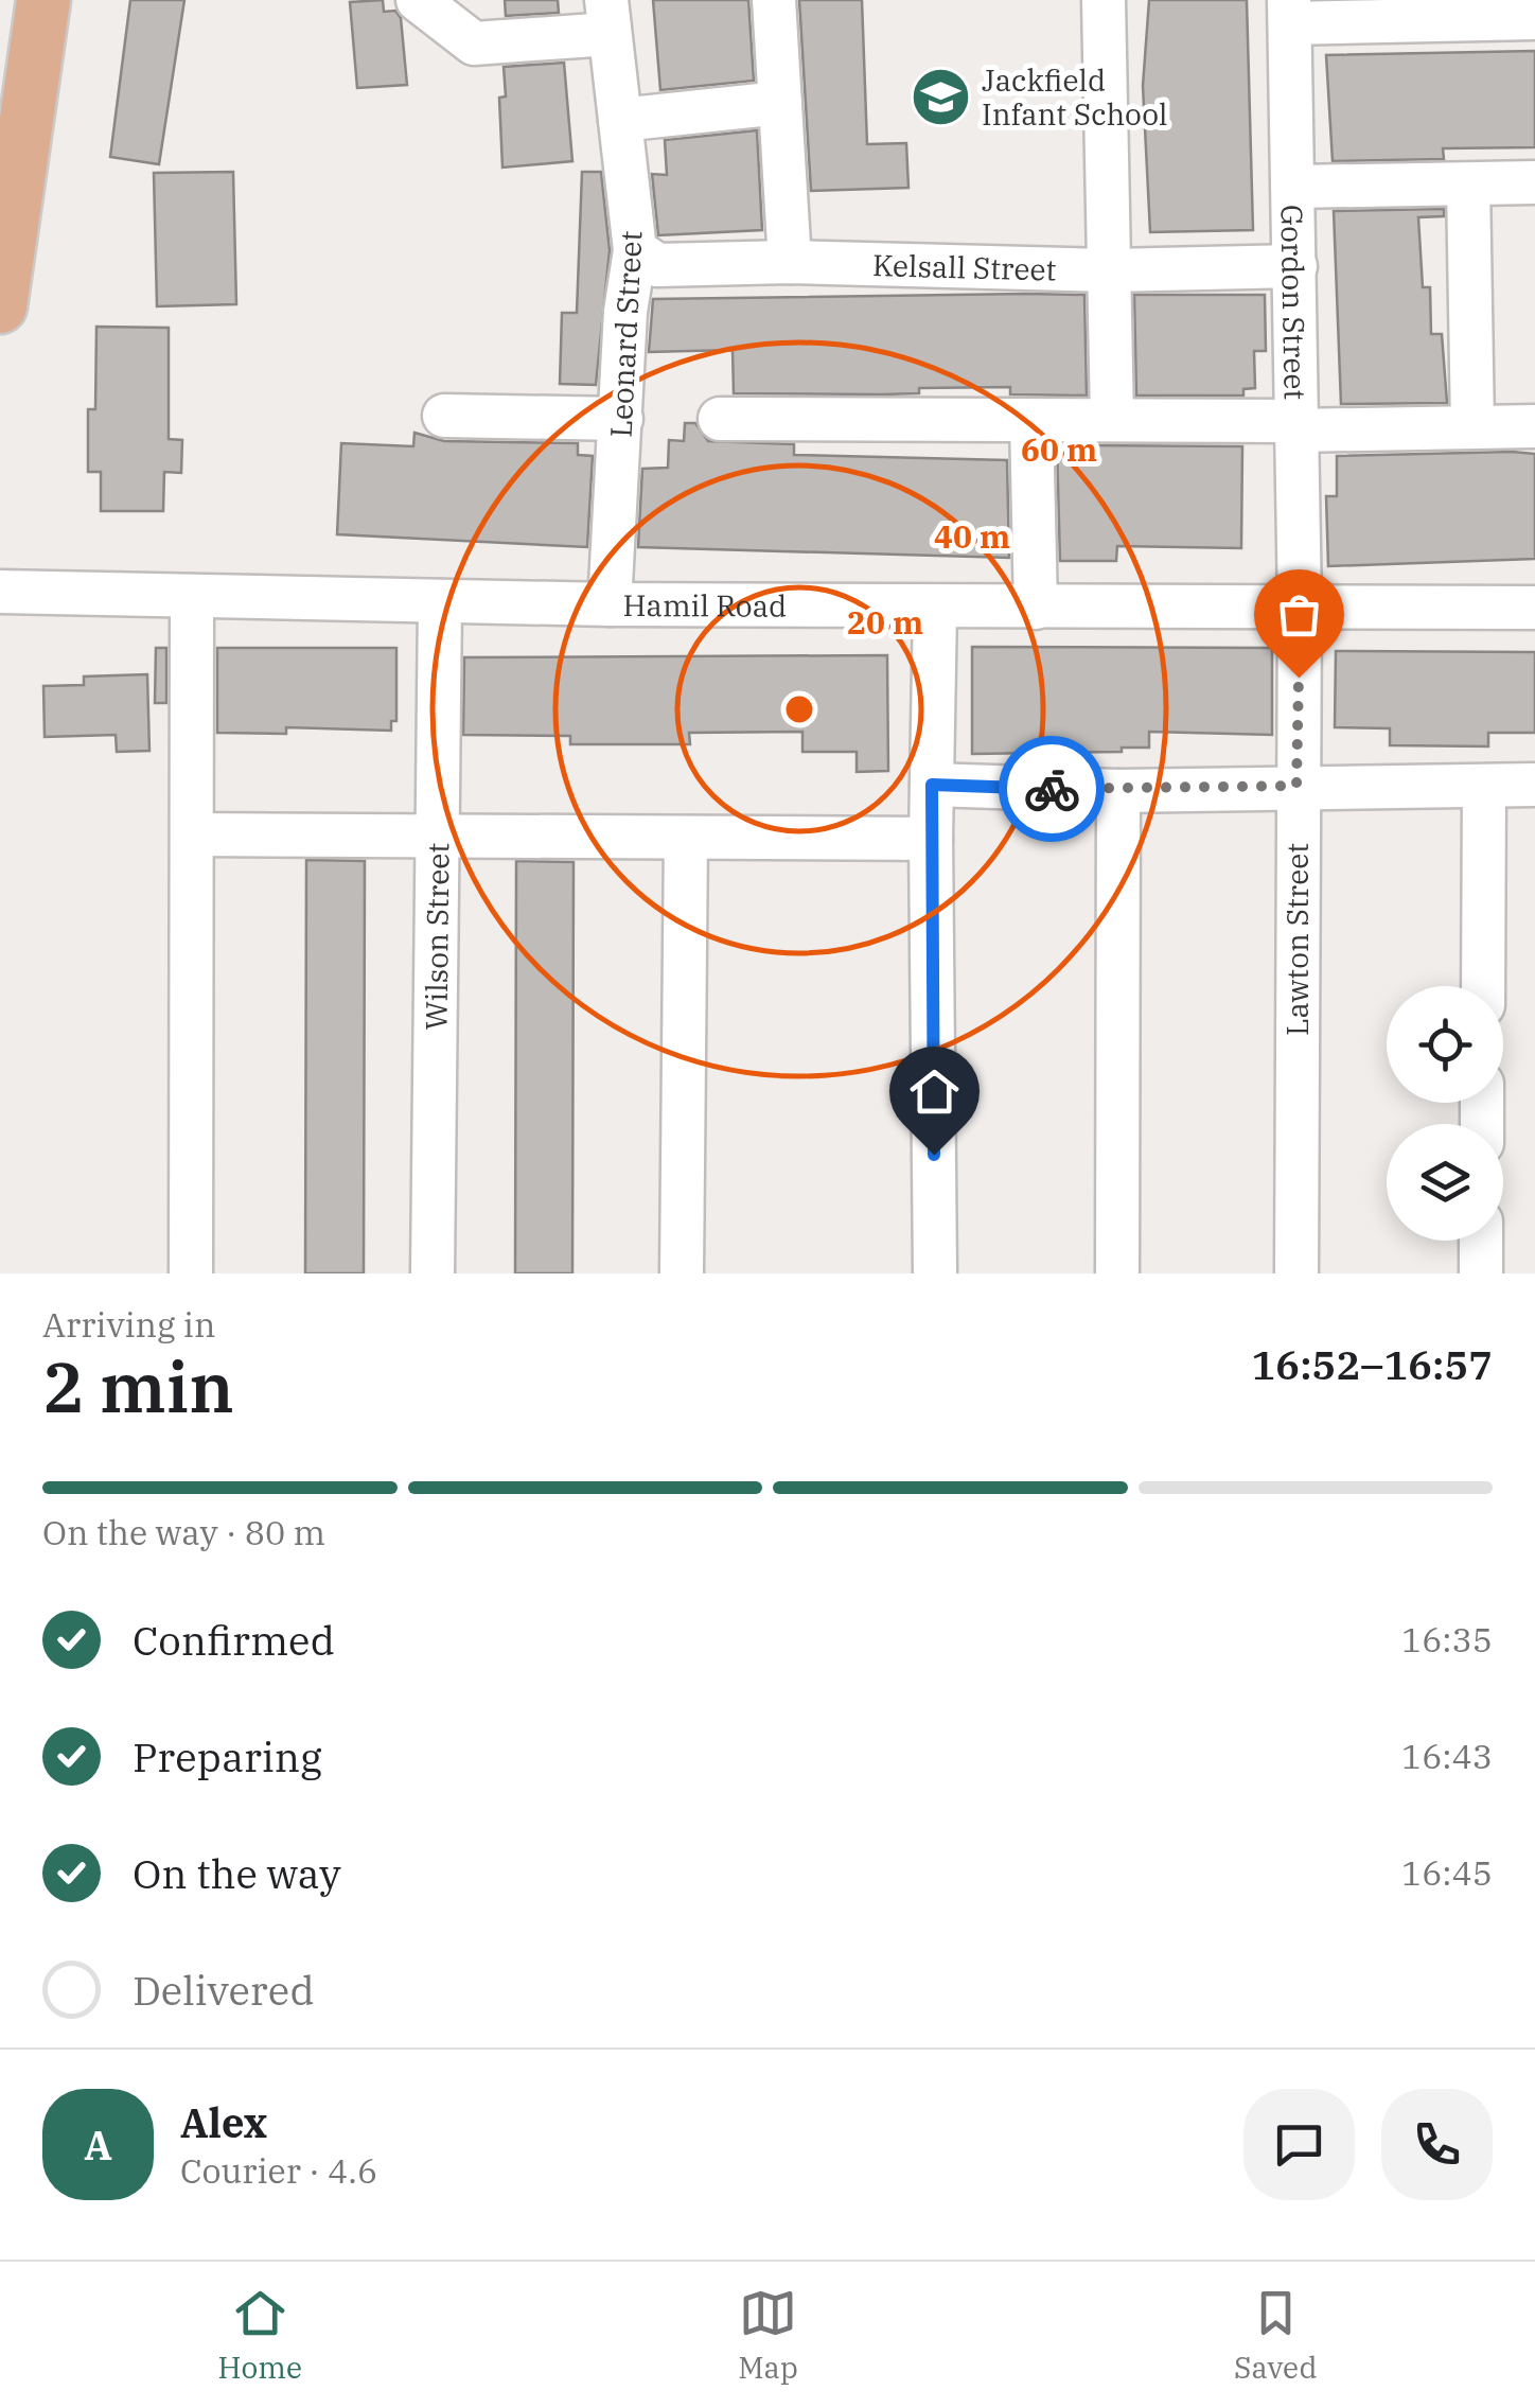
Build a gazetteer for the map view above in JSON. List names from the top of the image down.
{
  "streets": {
    "street": [
      "Kelsall Street",
      "Gordon Street",
      "Leonard Street",
      "Hamil Road",
      "Wilson Street",
      "Lawton Street"
    ]
  },
  "crossings": [
    ["Kelsall Street", "Gordon Street"],
    ["Kelsall Street", "Leonard Street"],
    ["Gordon Street", "Hamil Road"],
    ["Gordon Street", "Lawton Street"],
    ["Leonard Street", "Hamil Road"],
    ["Hamil Road", "Wilson Street"],
    ["Hamil Road", "Lawton Street"]
  ],
  "places": {
    "school or university": ["Jackfield Infant School"]
  },
  "page": {
    "heading": ["2 min", "Arriving in", "16:52–16:57"],
    "panel": ["Alex", "Courier · 4.6"],
    "bar": "On the way · 80 m",
    "list": [
      ["Confirmed", "16:35"],
      ["Preparing", "16:43"],
      ["On the way", "16:45"],
      "Delivered"
    ],
    "round": "A",
    "tabs": ["Home", "Map", "Saved"]
  },
  "rings": ["60 m", "40 m", "20 m"]
}
